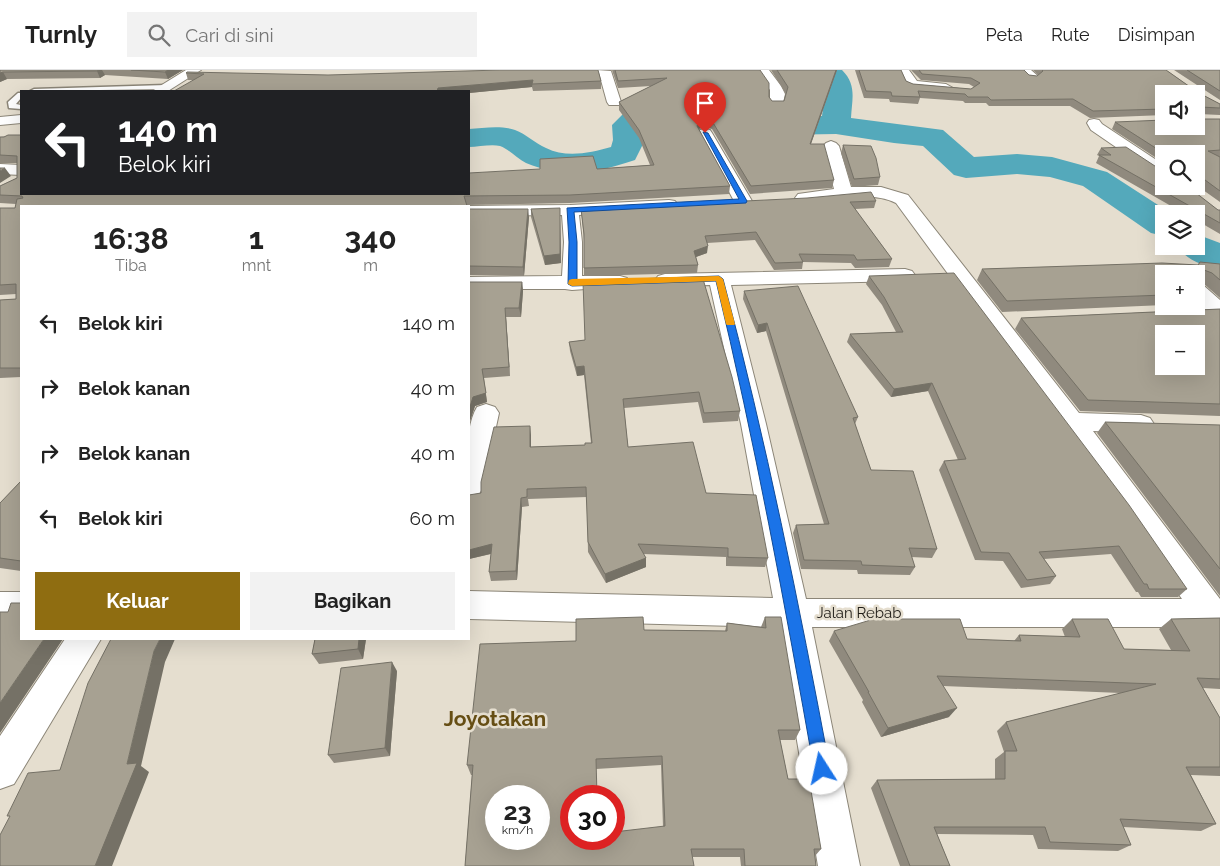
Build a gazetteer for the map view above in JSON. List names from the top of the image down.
{
  "streets": {
    "street": ["Jalan Rebab"]
  },
  "districts": ["Joyotakan"],
  "page": {
    "header": "Turnly",
    "search": "Cari di sini",
    "nav": ["Peta", "Rute", "Disimpan"],
    "map_buttons": ["+", "−"],
    "turn": ["140 m", "Belok kiri"],
    "eta": [
      "16:38",
      "Tiba",
      "1",
      "mnt",
      "340",
      "m"
    ],
    "list": [
      {
        "name": "Belok kiri",
        "value": "140 m"
      },
      {
        "name": "Belok kanan",
        "value": "40 m"
      },
      {
        "name": "Belok kanan",
        "value": "40 m"
      },
      {
        "name": "Belok kiri",
        "value": "60 m"
      }
    ],
    "buttons": ["Keluar", "Bagikan"],
    "speed": "23 km/h",
    "limit": "30"
  }
}
